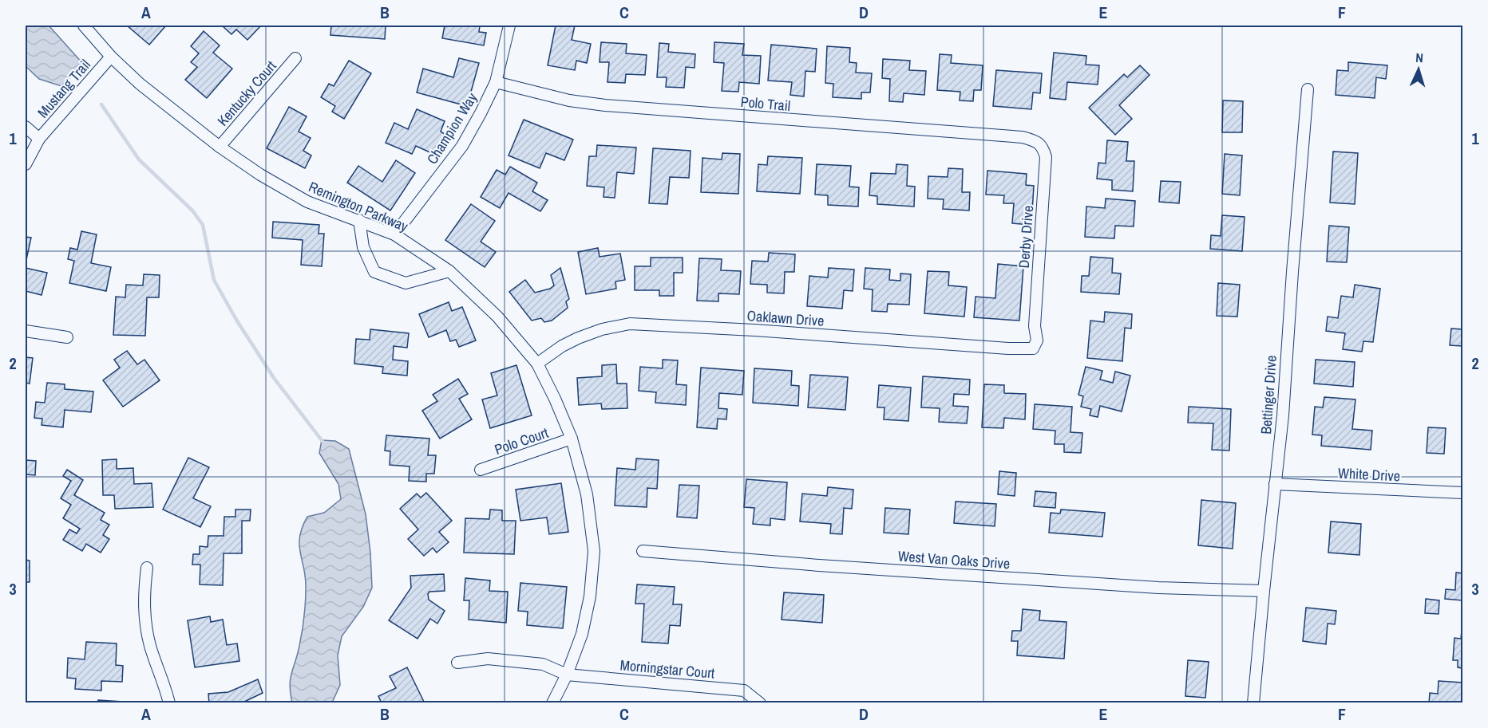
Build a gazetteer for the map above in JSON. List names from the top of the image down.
{
  "streets": {
    "street": [
      "Mustang Trail",
      "Kentucky Court",
      "Polo Trail",
      "Champion Way",
      "Remington Parkway",
      "Derby Drive",
      "Oaklawn Drive",
      "Bettinger Drive",
      "Polo Court",
      "White Drive",
      "West Van Oaks Drive",
      "Morningstar Court"
    ]
  },
  "crossings": [
    ["Mustang Trail", "Remington Parkway"],
    ["Kentucky Court", "Remington Parkway"],
    ["Polo Trail", "Champion Way"],
    ["Polo Trail", "Derby Drive"],
    ["Champion Way", "Remington Parkway"],
    ["Remington Parkway", "Oaklawn Drive"],
    ["Remington Parkway", "Polo Court"],
    ["Remington Parkway", "Morningstar Court"],
    ["Derby Drive", "Oaklawn Drive"],
    ["Bettinger Drive", "White Drive"],
    ["Bettinger Drive", "West Van Oaks Drive"]
  ],
  "north": "top",
  "grid": {
    "columns": [
      "A",
      "B",
      "C",
      "D",
      "E",
      "F"
    ],
    "rows": ["1", "2", "3"]
  }
}
